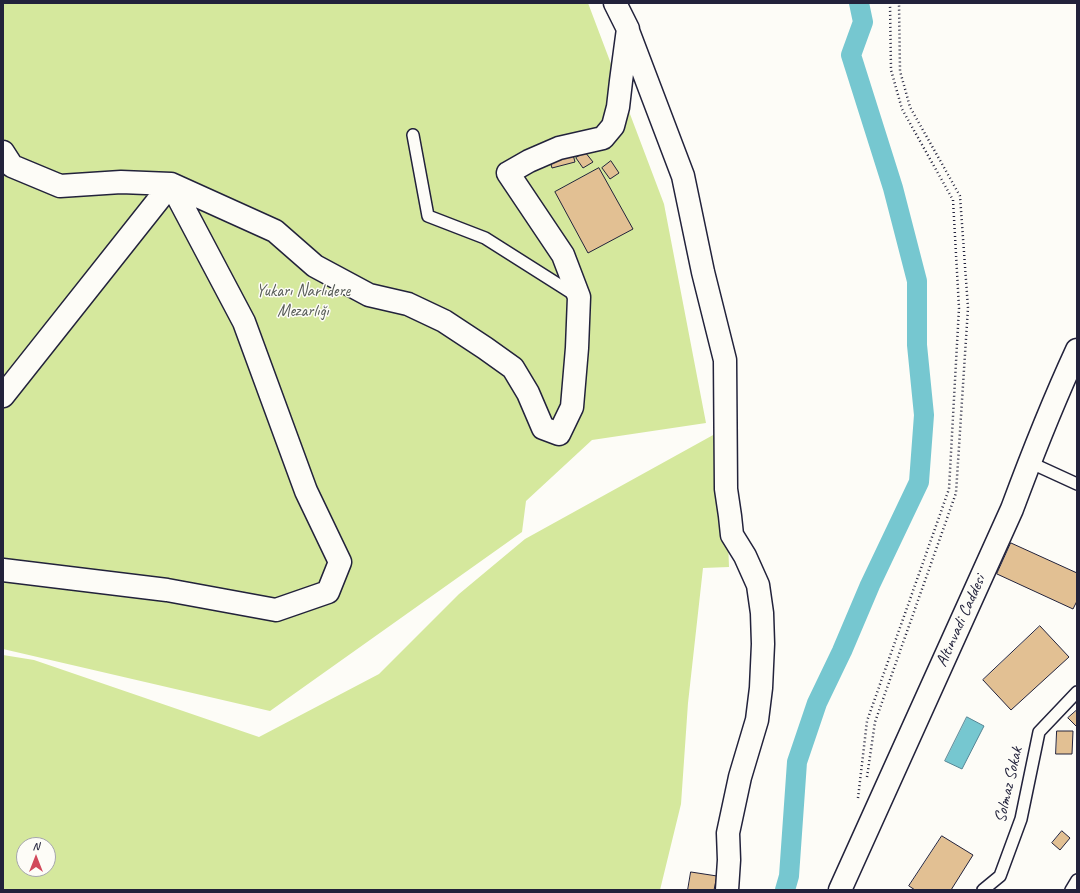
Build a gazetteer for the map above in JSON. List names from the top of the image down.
{
  "streets": {
    "street": ["Altınvadi Caddesi"],
    "lane": ["Solmaz Sokak"]
  },
  "parks": ["Yukarı Narlıdere Mezarlığı"],
  "north": "top"
}
